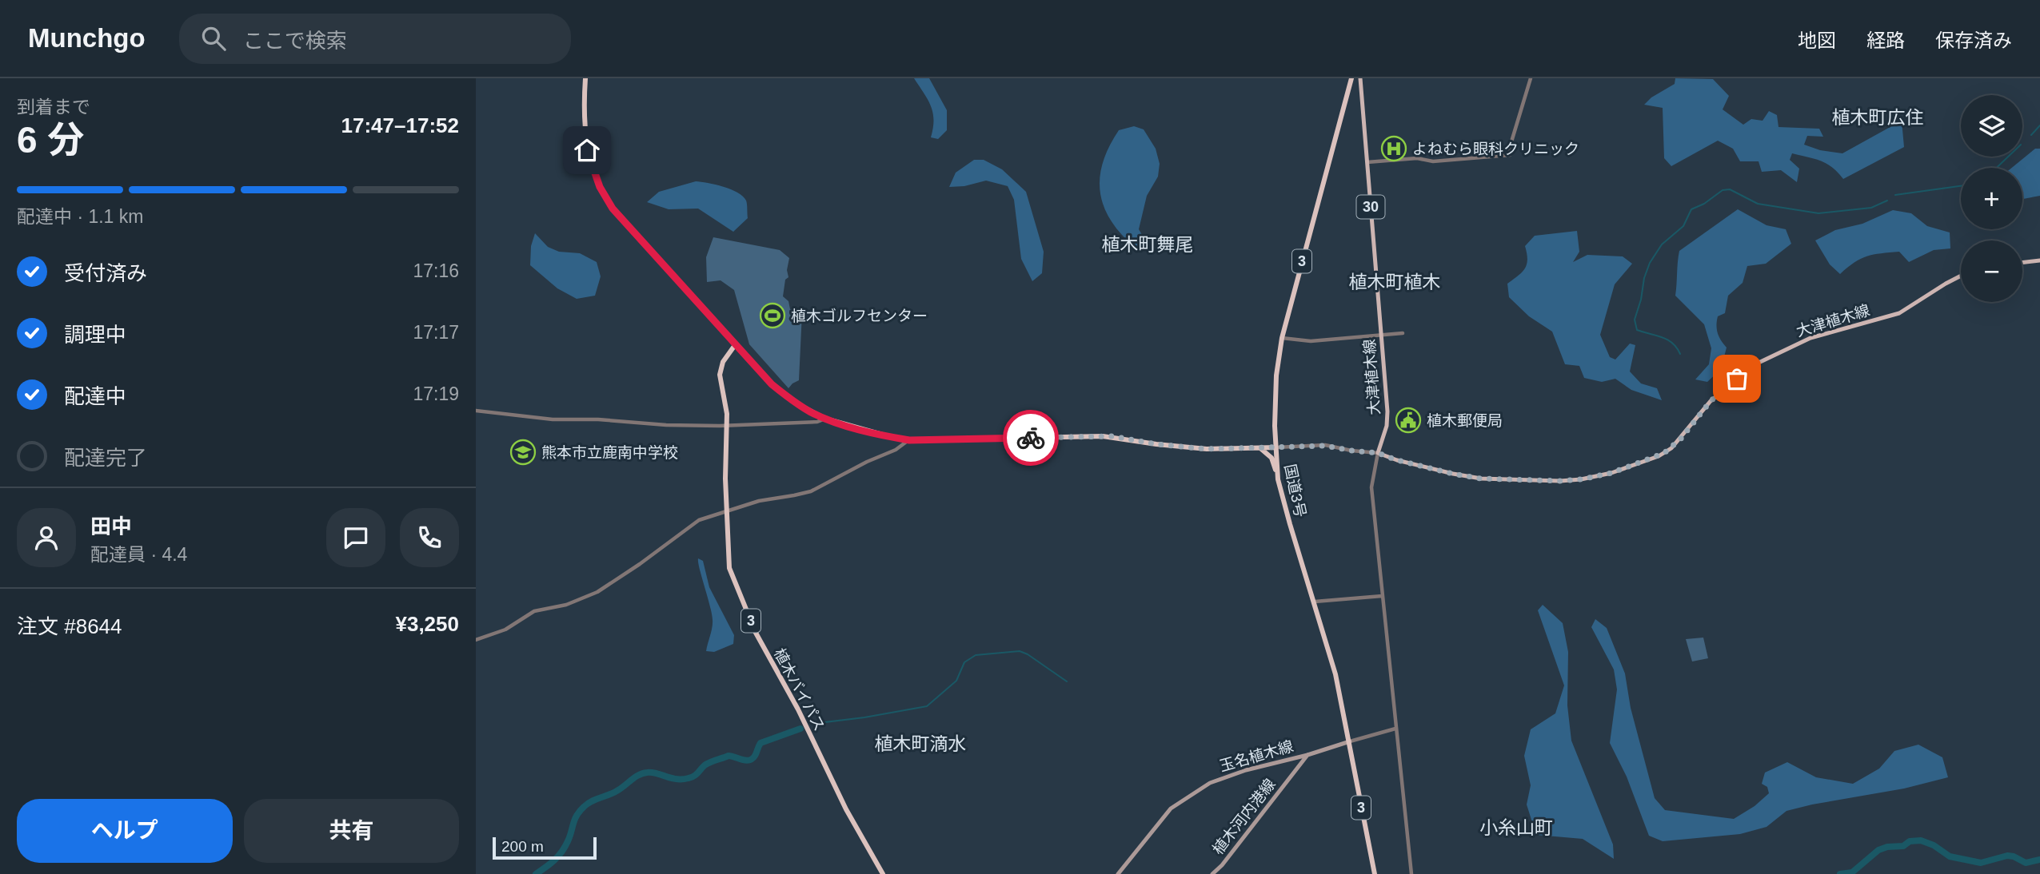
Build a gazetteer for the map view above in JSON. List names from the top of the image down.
{
  "streets": {
    "highway": ["3", "国道3号", "植木バイパス"],
    "main road": [
      "30",
      "大津植木線",
      "玉名植木線",
      "植木河内港線"
    ]
  },
  "crossings": [
    ["玉名植木線", "植木河内港線"]
  ],
  "districts": [
    "植木町広住",
    "植木町舞尾",
    "植木町植木",
    "植木町滴水",
    "小糸山町"
  ],
  "places": {
    "hospital": ["よねむら眼科クリニック"],
    "sports": ["植木ゴルフセンター"],
    "public building": ["植木郵便局"],
    "school or university": ["熊本市立鹿南中学校"]
  },
  "scale_bar": "200 m",
  "page": {
    "header": "Munchgo",
    "search": "ここで検索",
    "nav": ["地図", "経路", "保存済み"],
    "heading": ["6 分", "到着まで", "17:47–17:52"],
    "panel": [
      "田中",
      "配達員 · 4.4",
      "注文 #8644",
      "¥3,250"
    ],
    "map_buttons": ["+", "−"],
    "bar": "配達中 · 1.1 km",
    "list": [
      ["受付済み", "17:16"],
      ["調理中", "17:17"],
      ["配達中", "17:19"],
      "配達完了"
    ],
    "buttons": ["ヘルプ", "共有"],
    "scale": "200 m"
  }
}
